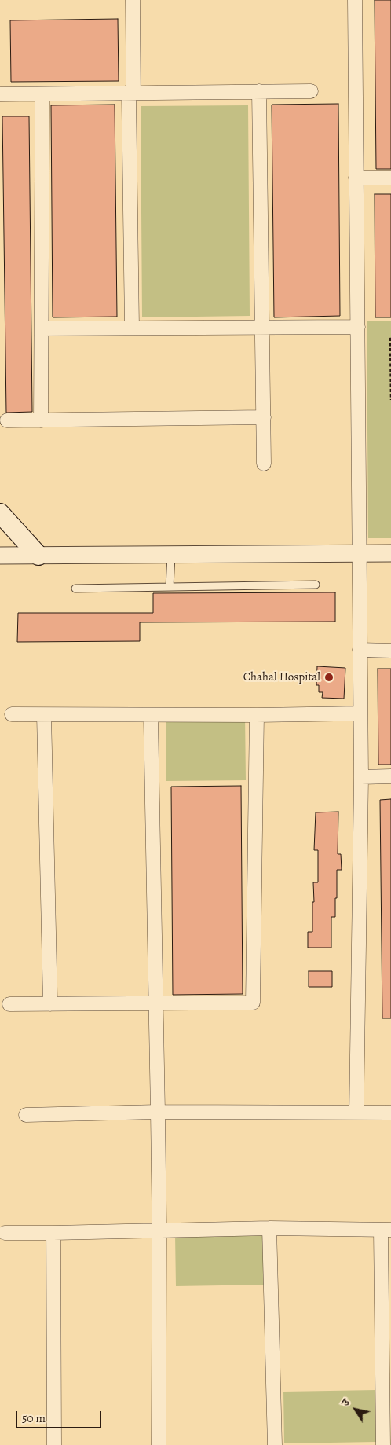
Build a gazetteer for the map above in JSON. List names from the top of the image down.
{
  "places": ["Chahal Hospital"],
  "scale_bar": "50 m",
  "north": "top left"
}
